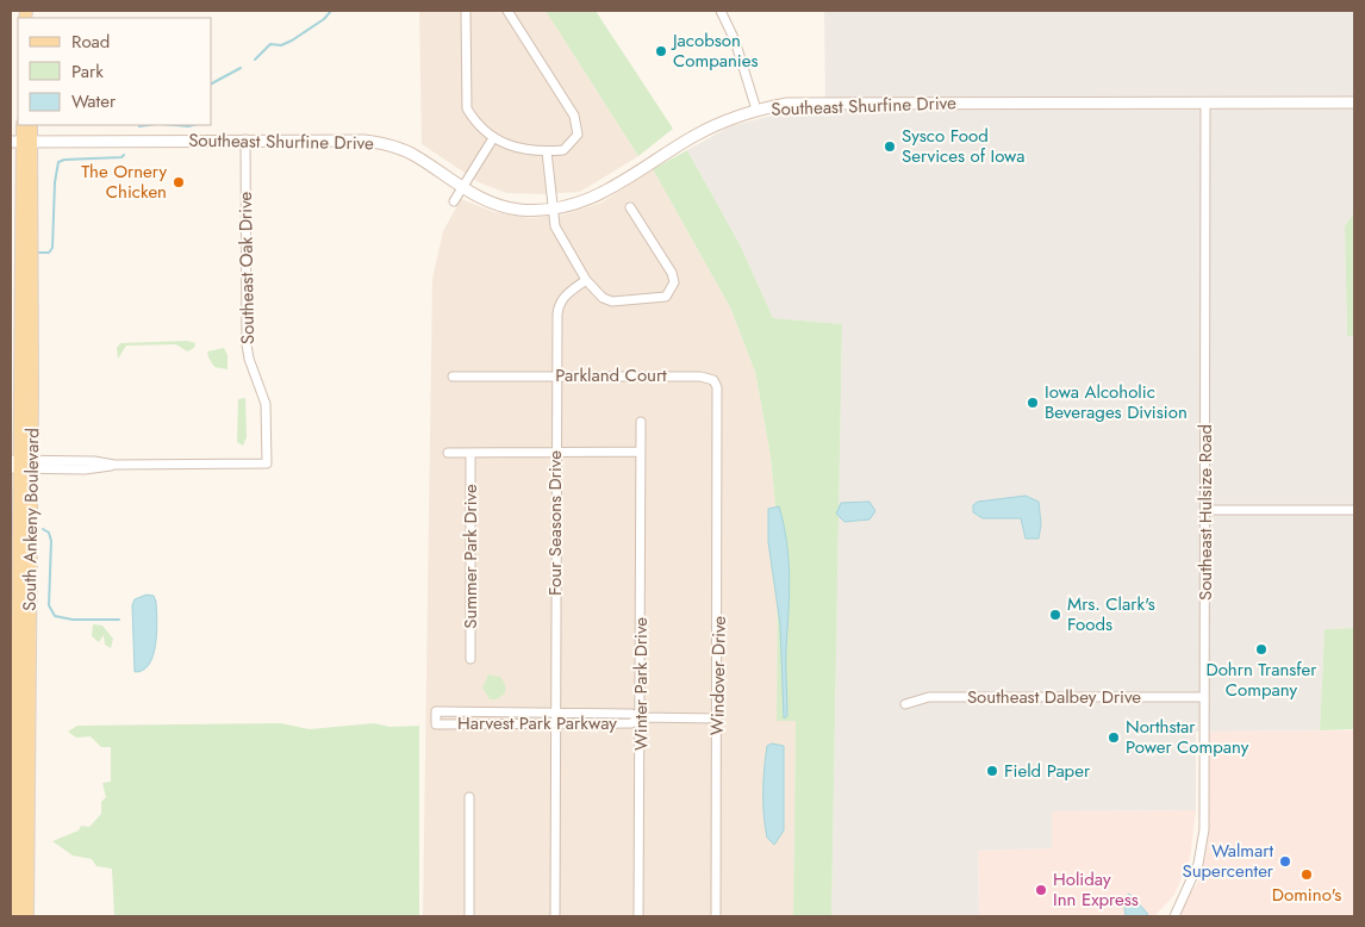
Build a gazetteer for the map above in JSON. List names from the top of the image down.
{
  "streets": {
    "main road": ["South Ankeny Boulevard"],
    "street": [
      "Southeast Shurfine Drive",
      "Southeast Oak Drive",
      "Parkland Court",
      "Southeast Hulsize Road",
      "Four Seasons Drive",
      "Summer Park Drive",
      "Windover Drive",
      "Winter Park Drive",
      "Southeast Dalbey Drive",
      "Harvest Park Parkway"
    ]
  },
  "crossings": [
    ["Southeast Shurfine Drive", "Southeast Oak Drive"],
    ["Southeast Shurfine Drive", "Southeast Hulsize Road"],
    ["Southeast Shurfine Drive", "South Ankeny Boulevard"],
    ["Southeast Oak Drive", "South Ankeny Boulevard"],
    ["Parkland Court", "Four Seasons Drive"],
    ["Parkland Court", "Windover Drive"],
    ["Southeast Hulsize Road", "Southeast Dalbey Drive"],
    ["Four Seasons Drive", "Harvest Park Parkway"],
    ["Windover Drive", "Harvest Park Parkway"],
    ["Winter Park Drive", "Harvest Park Parkway"]
  ],
  "places": [
    "Jacobson Companies",
    "Sysco Food Services of Iowa",
    "The Ornery Chicken",
    "Iowa Alcoholic Beverages Division",
    "Mrs. Clark's Foods",
    "Dohrn Transfer Company",
    "Northstar Power Company",
    "Field Paper",
    "Walmart Supercenter",
    "Domino's",
    "Holiday Inn Express"
  ],
  "legend": ["Road", "Park", "Water"]
}
